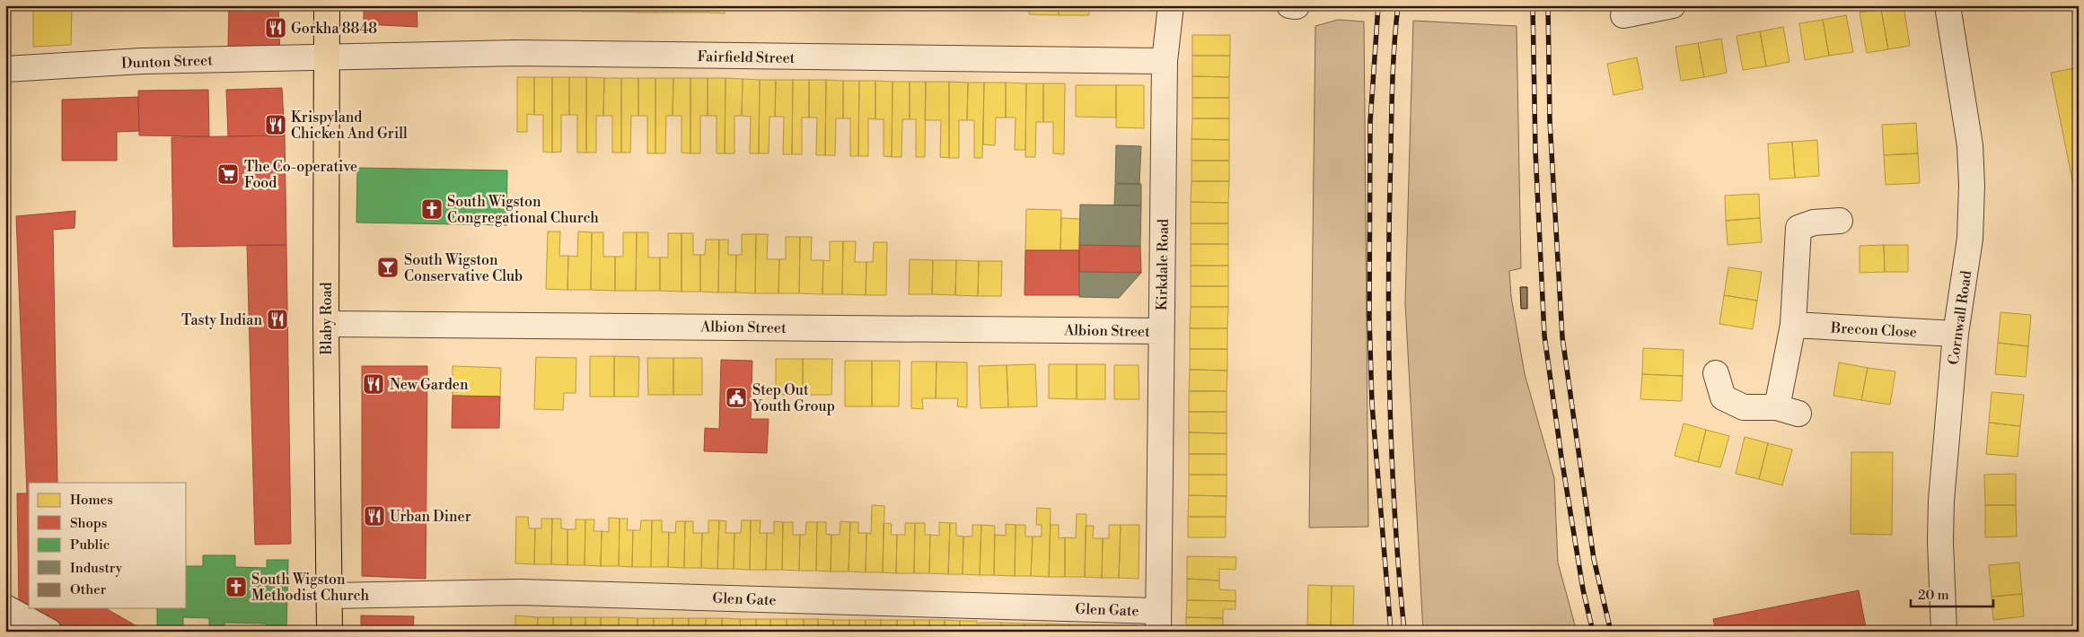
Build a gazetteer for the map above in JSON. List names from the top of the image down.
{
  "streets": {
    "main road": ["Blaby Road"],
    "street": [
      "Fairfield Street",
      "Dunton Street",
      "Kirkdale Road",
      "Cornwall Road",
      "Albion Street",
      "Brecon Close",
      "Glen Gate"
    ]
  },
  "crossings": [
    ["Fairfield Street", "Dunton Street"],
    ["Fairfield Street", "Kirkdale Road"],
    ["Fairfield Street", "Blaby Road"],
    ["Dunton Street", "Blaby Road"],
    ["Kirkdale Road", "Albion Street"],
    ["Kirkdale Road", "Glen Gate"],
    ["Cornwall Road", "Brecon Close"],
    ["Blaby Road", "Albion Street"],
    ["Blaby Road", "Glen Gate"]
  ],
  "places": {
    "restaurant": [
      "Gorkha 8848",
      "Krispyland Chicken And Grill",
      "Tasty Indian",
      "New Garden",
      "Urban Diner"
    ],
    "supermarket": ["The Co-operative Food"],
    "church": ["South Wigston Congregational Church", "South Wigston Methodist Church"],
    "bar": ["South Wigston Conservative Club"],
    "public building": ["Step Out Youth Group"]
  },
  "legend": [
    "Homes",
    "Shops",
    "Public",
    "Industry",
    "Other"
  ],
  "scale_bar": "20 m"
}
